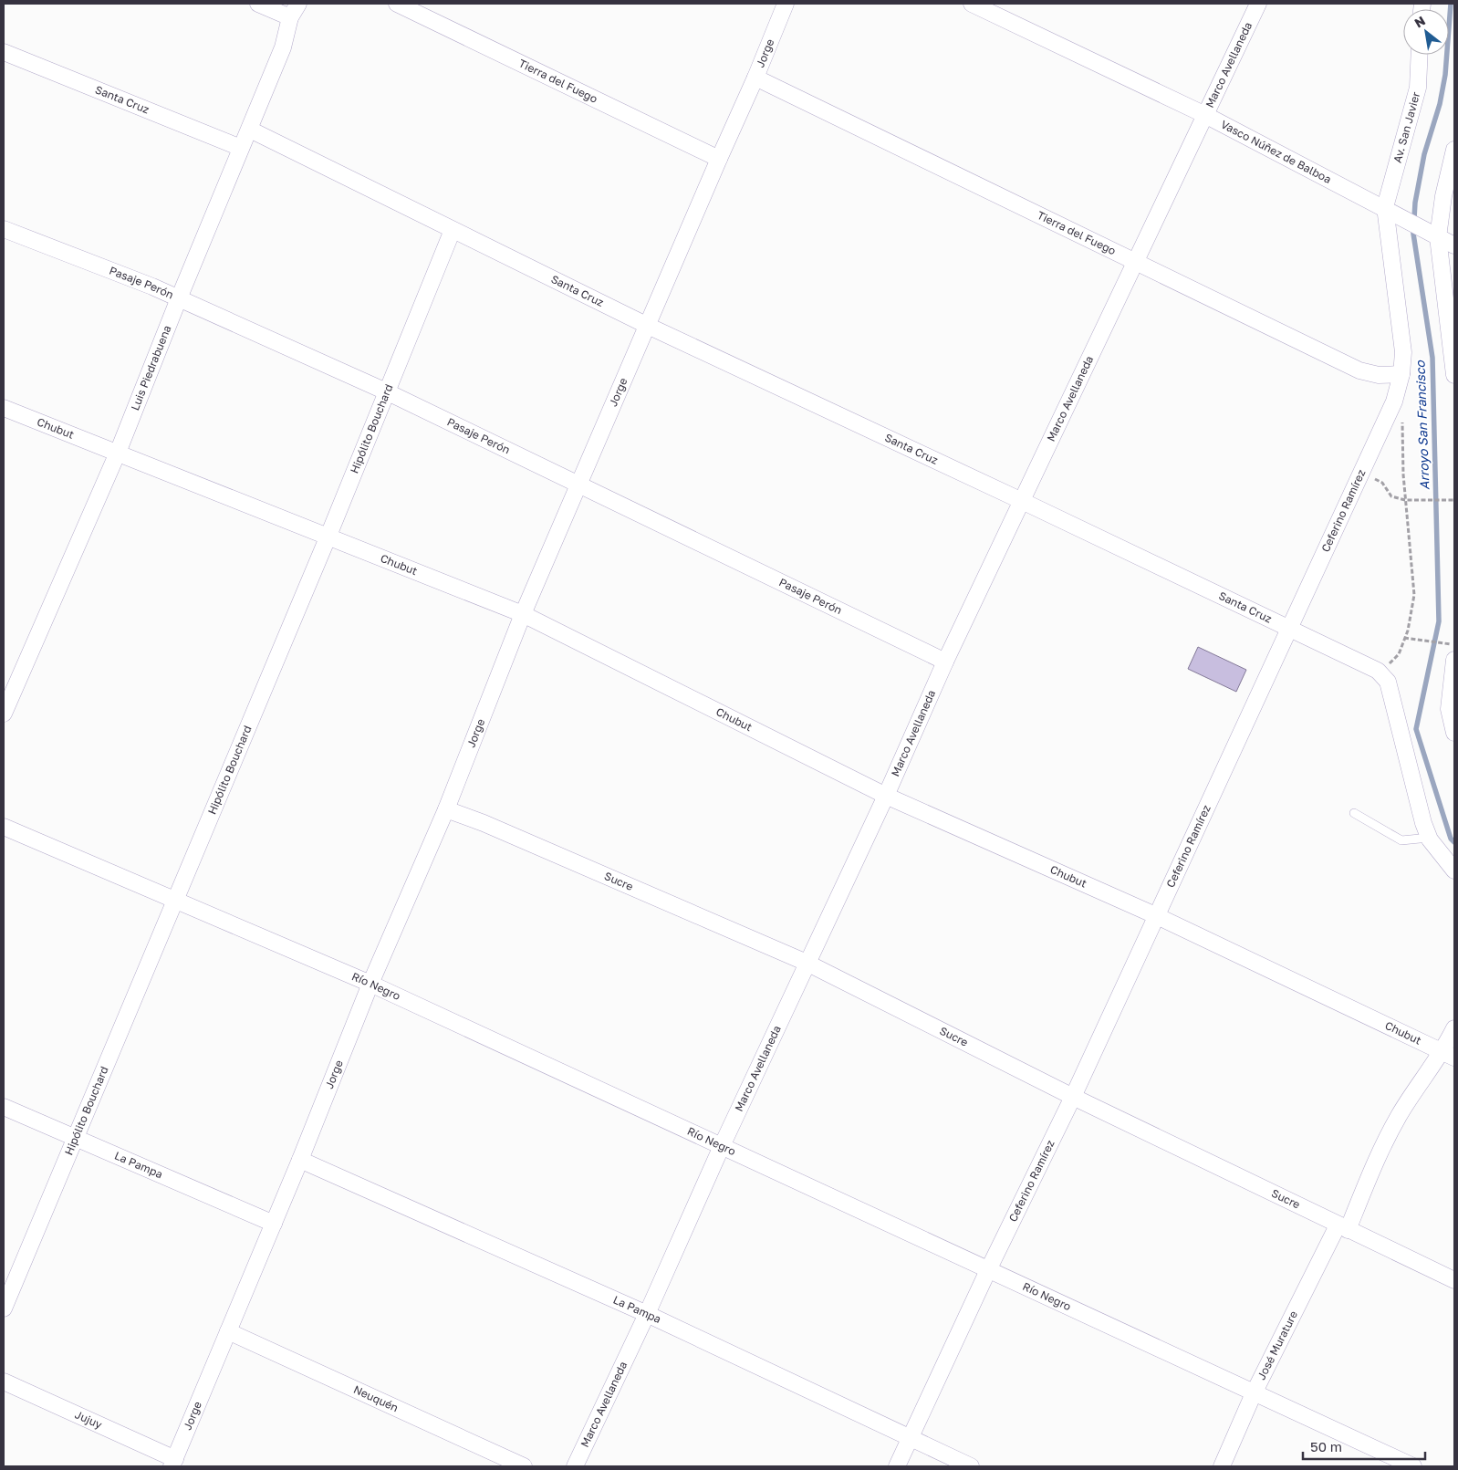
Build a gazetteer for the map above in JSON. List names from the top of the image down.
{
  "streets": {
    "street": [
      "Jorge",
      "Marco Avellaneda",
      "Tierra del Fuego",
      "Santa Cruz",
      "Av. San Javier",
      "Vasco Núñez de Balboa",
      "Pasaje Perón",
      "Luis Piedrabuena",
      "Chubut",
      "Hipólito Bouchard",
      "Ceferino Ramírez",
      "Sucre",
      "Río Negro",
      "La Pampa",
      "José Murature",
      "Neuquén",
      "Jujuy"
    ]
  },
  "crossings": [
    ["Jorge", "Tierra del Fuego"],
    ["Jorge", "Santa Cruz"],
    ["Jorge", "Pasaje Perón"],
    ["Jorge", "Chubut"],
    ["Jorge", "Sucre"],
    ["Jorge", "Río Negro"],
    ["Jorge", "La Pampa"],
    ["Jorge", "Neuquén"],
    ["Jorge", "Jujuy"],
    ["Marco Avellaneda", "Tierra del Fuego"],
    ["Marco Avellaneda", "Santa Cruz"],
    ["Marco Avellaneda", "Vasco Núñez de Balboa"],
    ["Marco Avellaneda", "Pasaje Perón"],
    ["Marco Avellaneda", "Chubut"],
    ["Marco Avellaneda", "Sucre"],
    ["Marco Avellaneda", "Río Negro"],
    ["Marco Avellaneda", "La Pampa"],
    ["Tierra del Fuego", "Ceferino Ramírez"],
    ["Santa Cruz", "Luis Piedrabuena"],
    ["Santa Cruz", "Hipólito Bouchard"],
    ["Santa Cruz", "Ceferino Ramírez"],
    ["Av. San Javier", "Vasco Núñez de Balboa"],
    ["Av. San Javier", "Ceferino Ramírez"],
    ["Vasco Núñez de Balboa", "Ceferino Ramírez"],
    ["Pasaje Perón", "Luis Piedrabuena"],
    ["Pasaje Perón", "Hipólito Bouchard"],
    ["Luis Piedrabuena", "Chubut"],
    ["Chubut", "Hipólito Bouchard"],
    ["Chubut", "Ceferino Ramírez"],
    ["Chubut", "José Murature"],
    ["Hipólito Bouchard", "Río Negro"],
    ["Hipólito Bouchard", "La Pampa"],
    ["Ceferino Ramírez", "Sucre"],
    ["Ceferino Ramírez", "Río Negro"],
    ["Ceferino Ramírez", "La Pampa"],
    ["Sucre", "José Murature"],
    ["Río Negro", "José Murature"]
  ],
  "water": ["Arroyo San Francisco"],
  "scale_bar": "50 m",
  "north": "top left"
}
